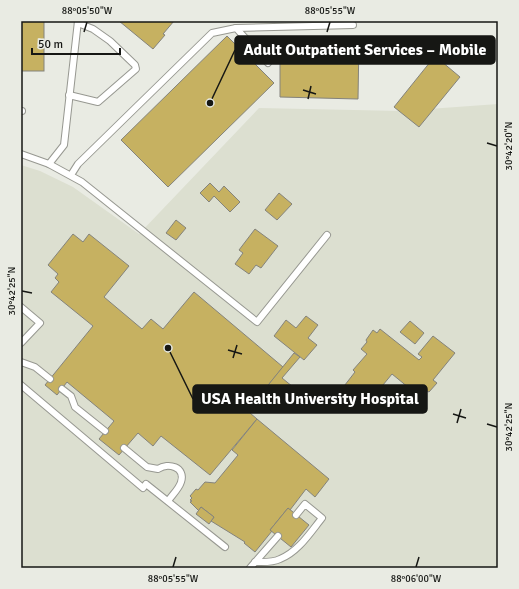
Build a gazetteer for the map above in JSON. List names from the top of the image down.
{
  "places": ["Adult Outpatient Services – Mobile", "USA Health University Hospital"],
  "scale_bar": "50 m",
  "coordinates": [
    "88°05'50\"W",
    "88°05'55\"W",
    "30°42'20\"N",
    "30°42'25\"N",
    "88°06'00\"W"
  ]
}
